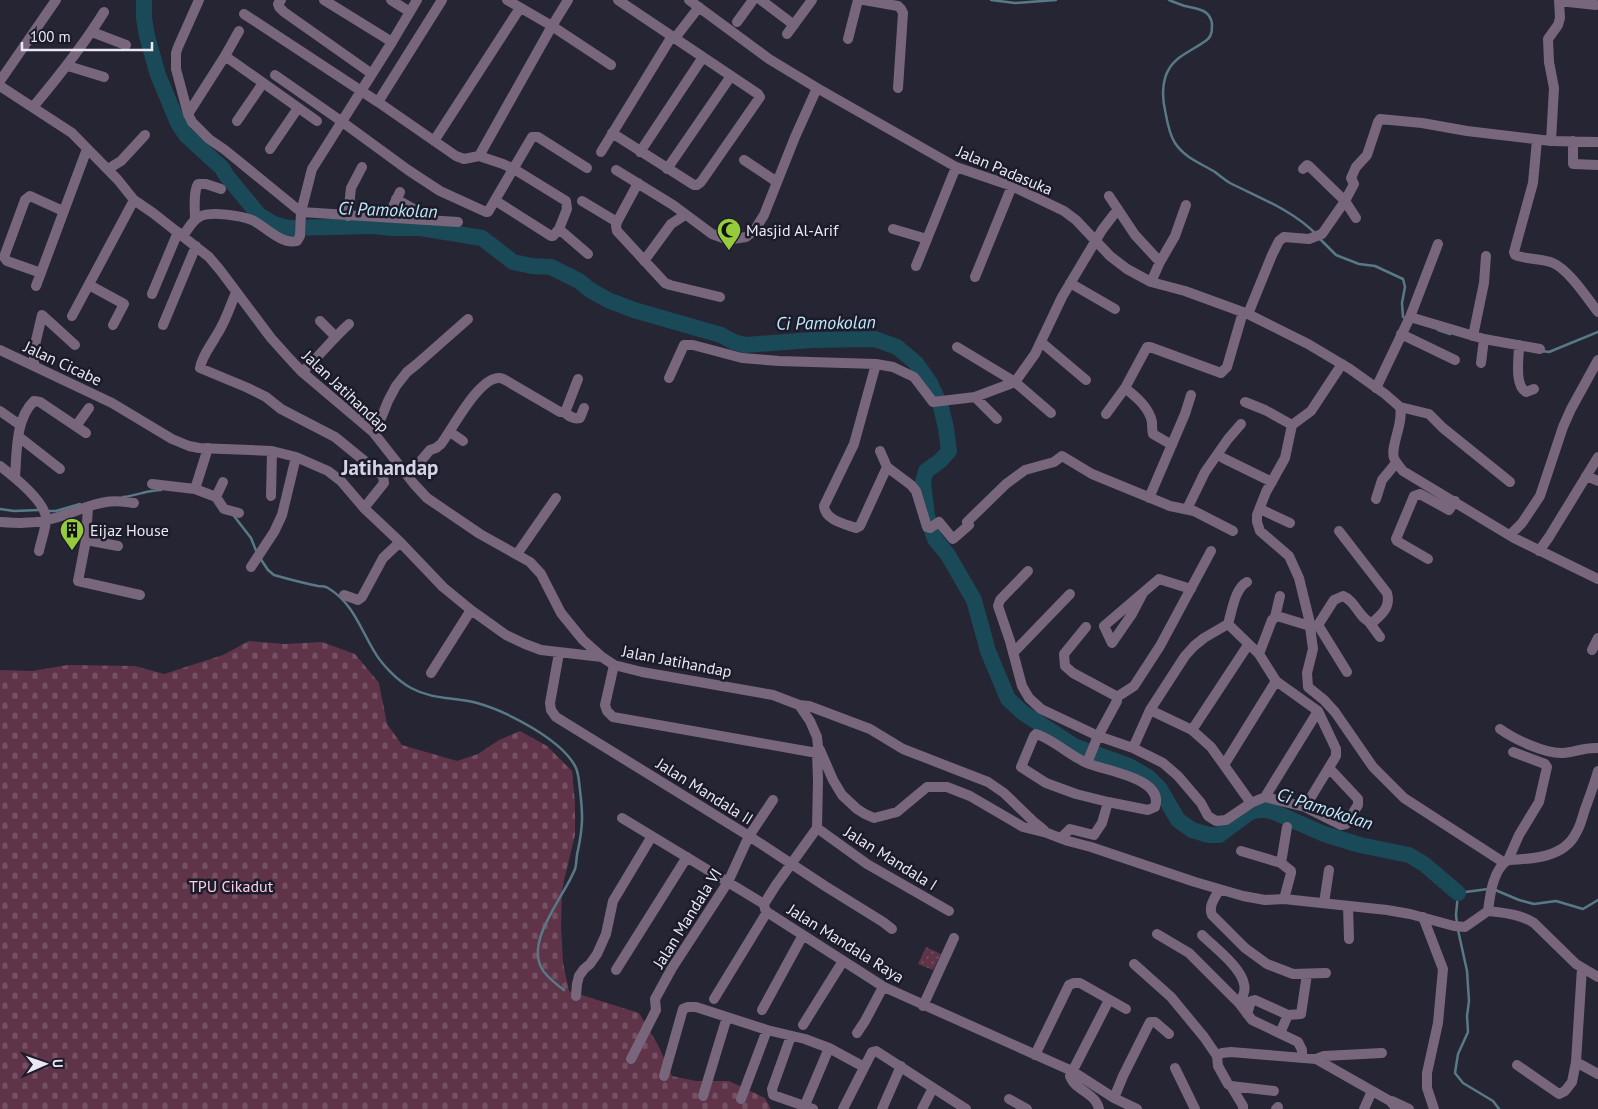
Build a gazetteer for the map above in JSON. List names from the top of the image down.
{
  "streets": {
    "street": [
      "Jalan Padasuka",
      "Jalan Cicabe",
      "Jalan Jatihandap",
      "Jalan Mandala II",
      "Jalan Mandala I",
      "Jalan Mandala VI",
      "Jalan Mandala Raya"
    ]
  },
  "crossings": [
    ["Jalan Cicabe", "Jalan Jatihandap"],
    ["Jalan Cicabe", "Jalan Mandala II"],
    ["Jalan Mandala II", "Jalan Mandala VI"],
    ["Jalan Mandala II", "Jalan Mandala Raya"],
    ["Jalan Mandala I", "Jalan Mandala Raya"]
  ],
  "districts": ["Jatihandap"],
  "water": ["Ci Pamokolan"],
  "parks": ["TPU Cikadut"],
  "places": {
    "mosque": ["Masjid Al-Arif"],
    "building": ["Eijaz House"]
  },
  "scale_bar": "100 m",
  "north": "right"
}
